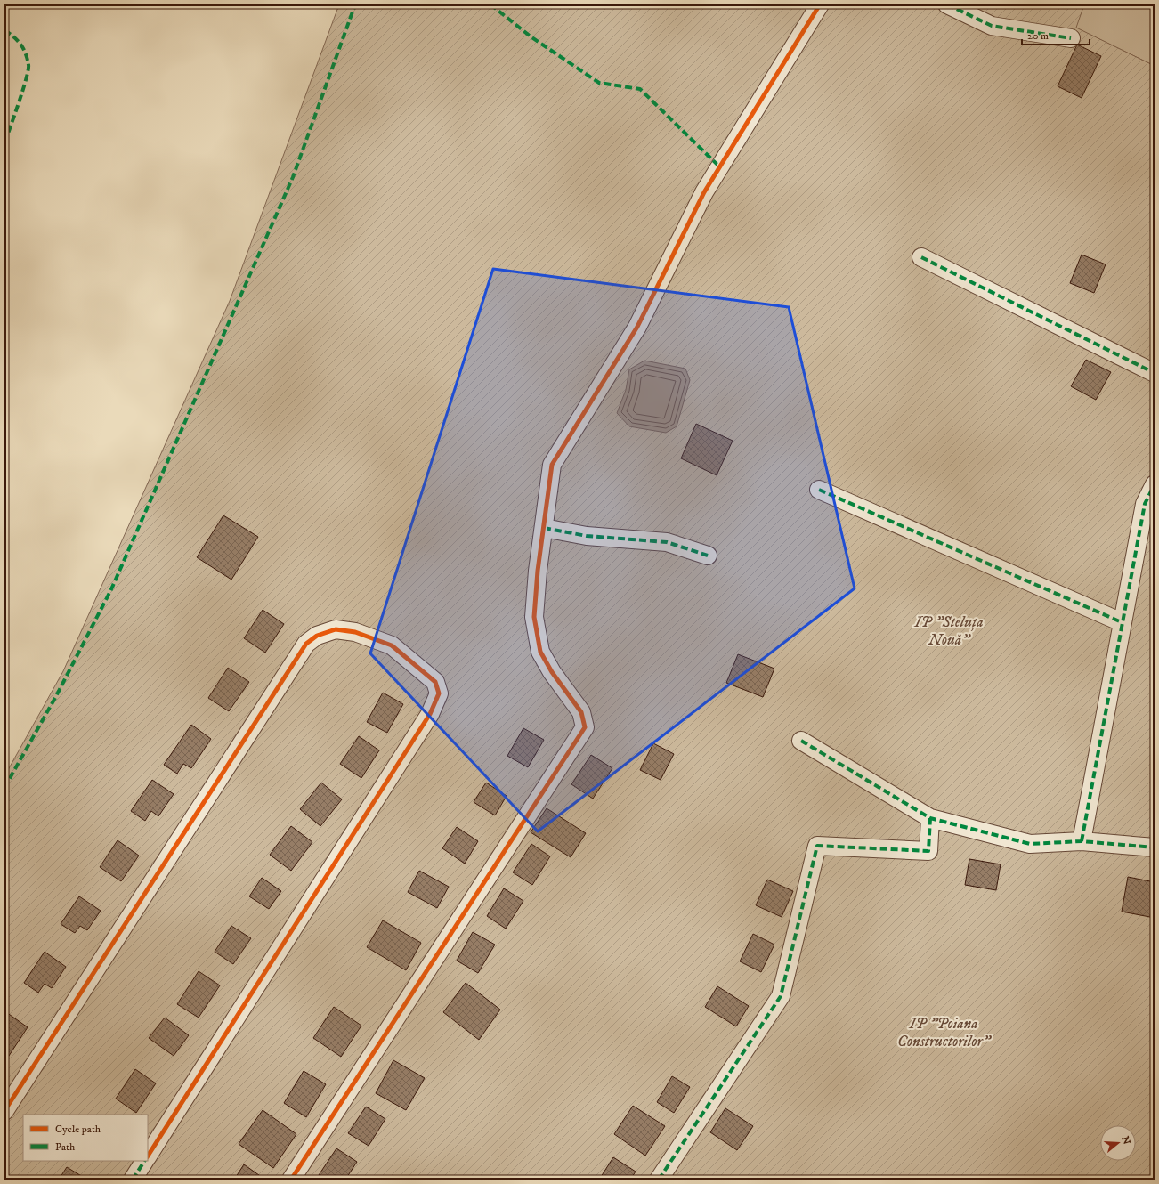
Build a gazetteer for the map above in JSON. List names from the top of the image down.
{
  "parks": ["IP \"Steluța Nouă\"", "IP \"Poiana Constructorilor\""],
  "legend": ["Cycle path", "Path"],
  "scale_bar": "20 m",
  "north": "right"
}
